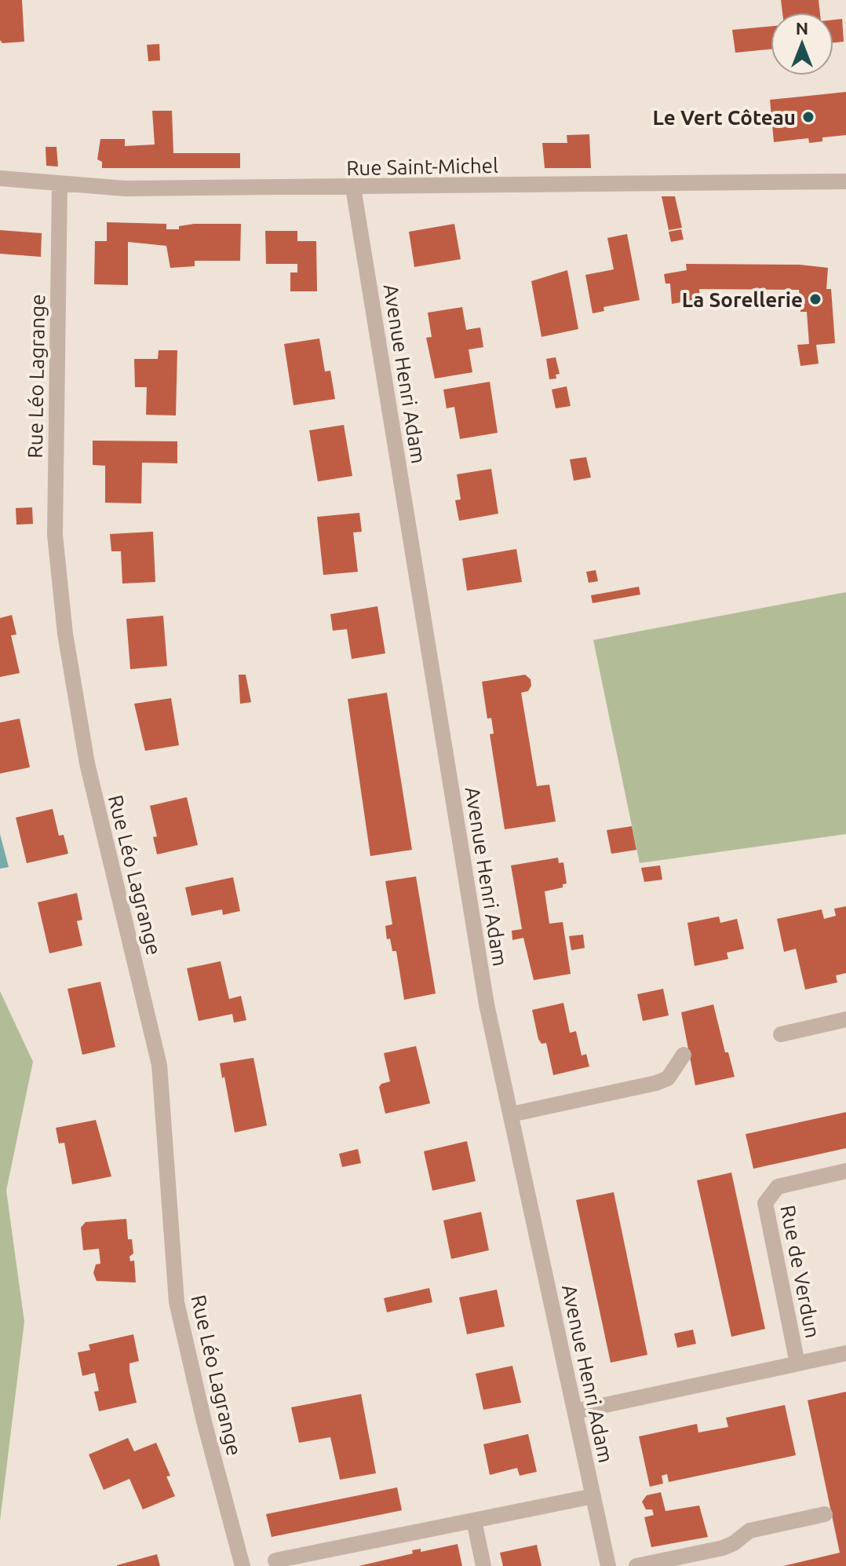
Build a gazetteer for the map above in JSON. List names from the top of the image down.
{
  "streets": {
    "street": [
      "Rue Saint-Michel",
      "Avenue Henri Adam",
      "Rue Léo Lagrange",
      "Rue de Verdun"
    ]
  },
  "crossings": [
    ["Rue Saint-Michel", "Avenue Henri Adam"],
    ["Rue Saint-Michel", "Rue Léo Lagrange"],
    ["Avenue Henri Adam", "Rue de Verdun"]
  ],
  "places": ["Le Vert Côteau", "La Sorellerie"],
  "north": "top"
}
